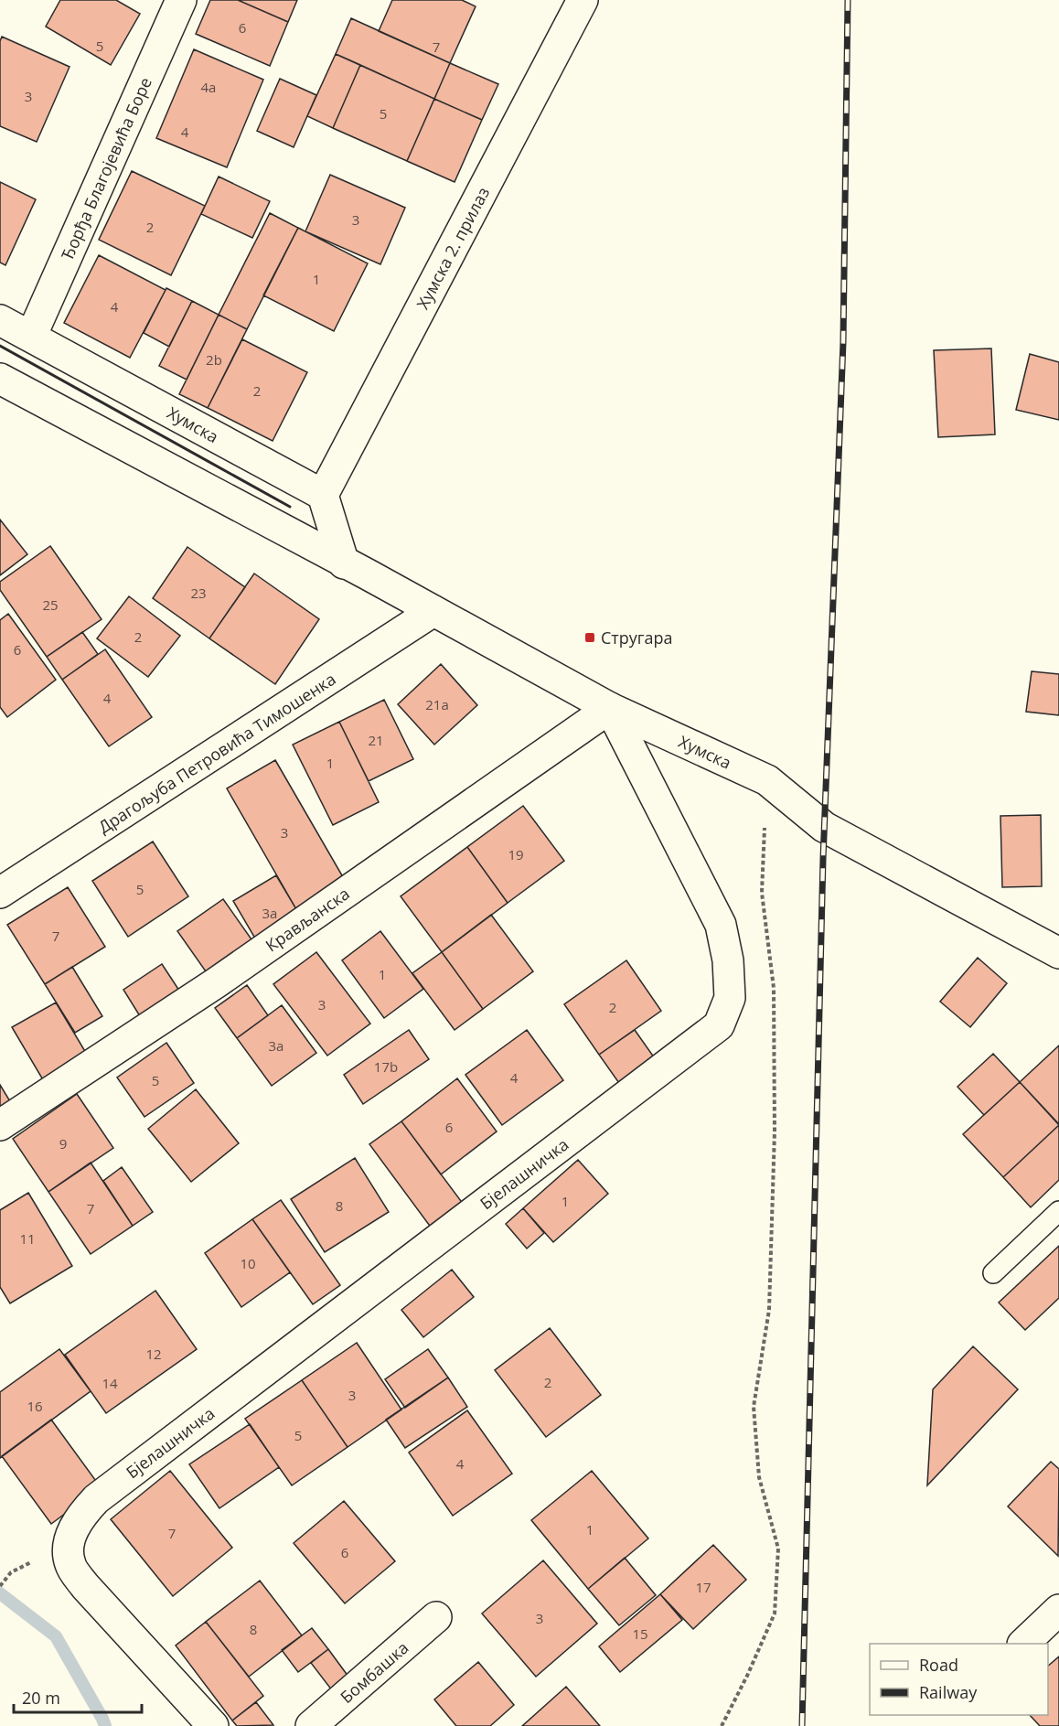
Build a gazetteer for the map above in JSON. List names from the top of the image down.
{
  "streets": {
    "street": [
      "Ђорђа Благојевића Боре",
      "Хумска 2. прилаз",
      "Хумска",
      "Драгољуба Петровића Тимошенка",
      "Крављанска",
      "Бјелашничка",
      "Бомбашка"
    ]
  },
  "crossings": [
    ["Ђорђа Благојевића Боре", "Хумска"],
    ["Хумска 2. прилаз", "Хумска"],
    ["Хумска", "Драгољуба Петровића Тимошенка"],
    ["Хумска", "Крављанска"],
    ["Хумска", "Бјелашничка"],
    ["Крављанска", "Бјелашничка"]
  ],
  "places": {
    "transit": ["Стругара"]
  },
  "house_numbers": [
    "6",
    "5",
    "7",
    "4a",
    "3",
    "5",
    "4",
    "3",
    "2",
    "1",
    "4",
    "2b",
    "2",
    "23",
    "25",
    "2",
    "6",
    "4",
    "21a",
    "21",
    "1",
    "3",
    "19",
    "5",
    "3a",
    "7",
    "1",
    "3",
    "2",
    "3a",
    "17b",
    "4",
    "5",
    "6",
    "9",
    "1",
    "8",
    "7",
    "11",
    "10",
    "12",
    "2",
    "14",
    "3",
    "16",
    "5",
    "4",
    "1",
    "7",
    "6",
    "17",
    "3",
    "8",
    "15"
  ],
  "legend": ["Road", "Railway"],
  "scale_bar": "20 m"
}
